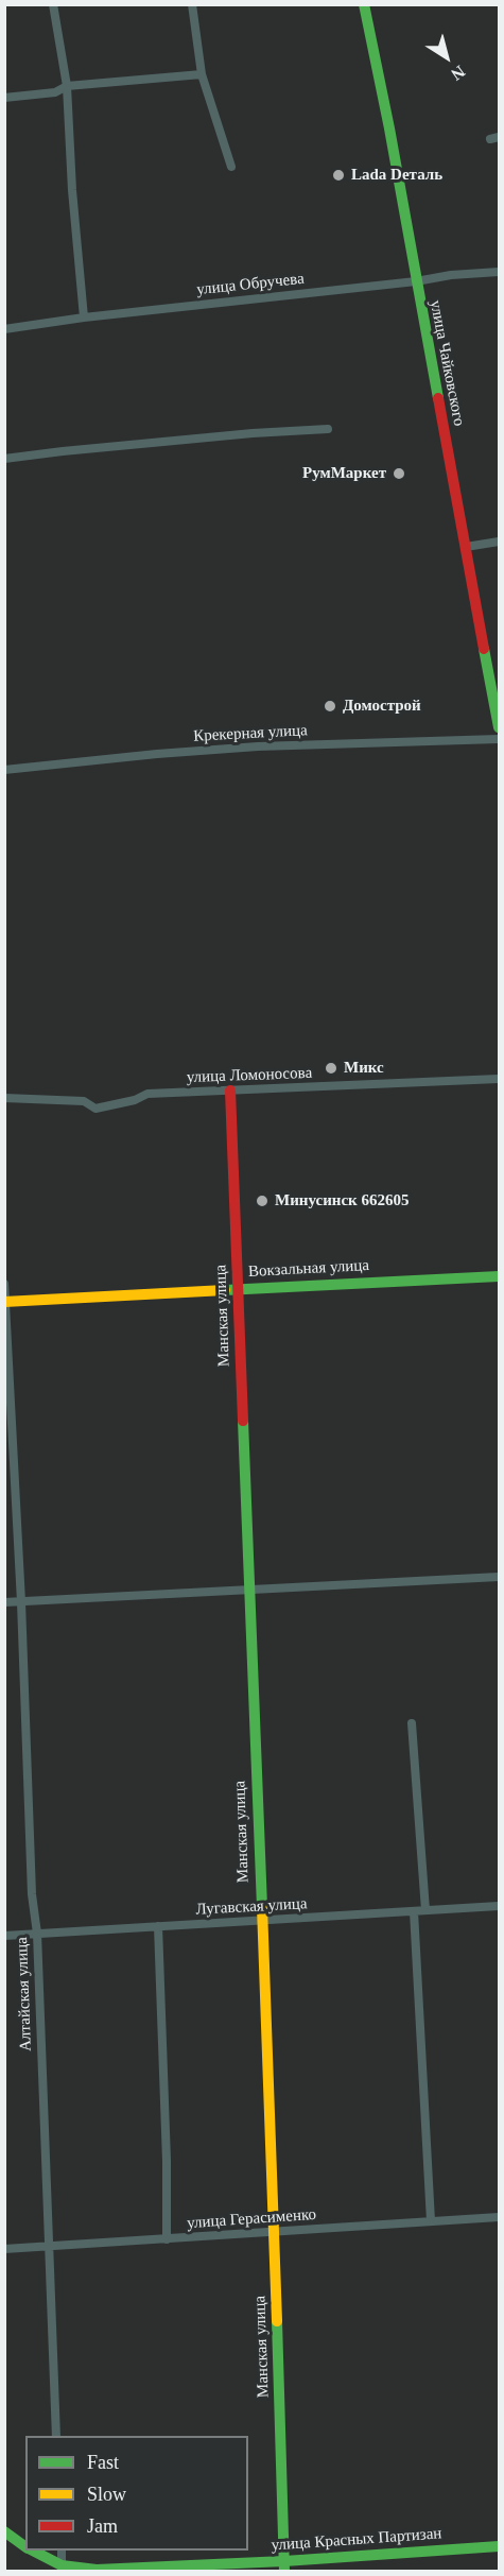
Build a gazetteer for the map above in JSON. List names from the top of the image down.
{
  "streets": {
    "street": [
      "улица Обручева",
      "улица Чайковского",
      "Крекерная улица",
      "улица Ломоносова",
      "Вокзальная улица",
      "Манская улица",
      "Лугавская улица",
      "Алтайская улица",
      "улица Герасименко",
      "улица Красных Партизан"
    ]
  },
  "crossings": [
    ["улица Обручева", "улица Чайковского"],
    ["улица Ломоносова", "Манская улица"],
    ["Вокзальная улица", "Манская улица"],
    ["Вокзальная улица", "Алтайская улица"],
    ["Манская улица", "Лугавская улица"],
    ["Манская улица", "улица Герасименко"],
    ["Манская улица", "улица Красных Партизан"],
    ["Лугавская улица", "Алтайская улица"],
    ["Алтайская улица", "улица Герасименко"]
  ],
  "places": [
    "Lada Dеталь",
    "РумМаркет",
    "Домострой",
    "Микс",
    "Минусинск 662605"
  ],
  "legend": ["Fast", "Slow", "Jam"],
  "north": "bottom right"
}
